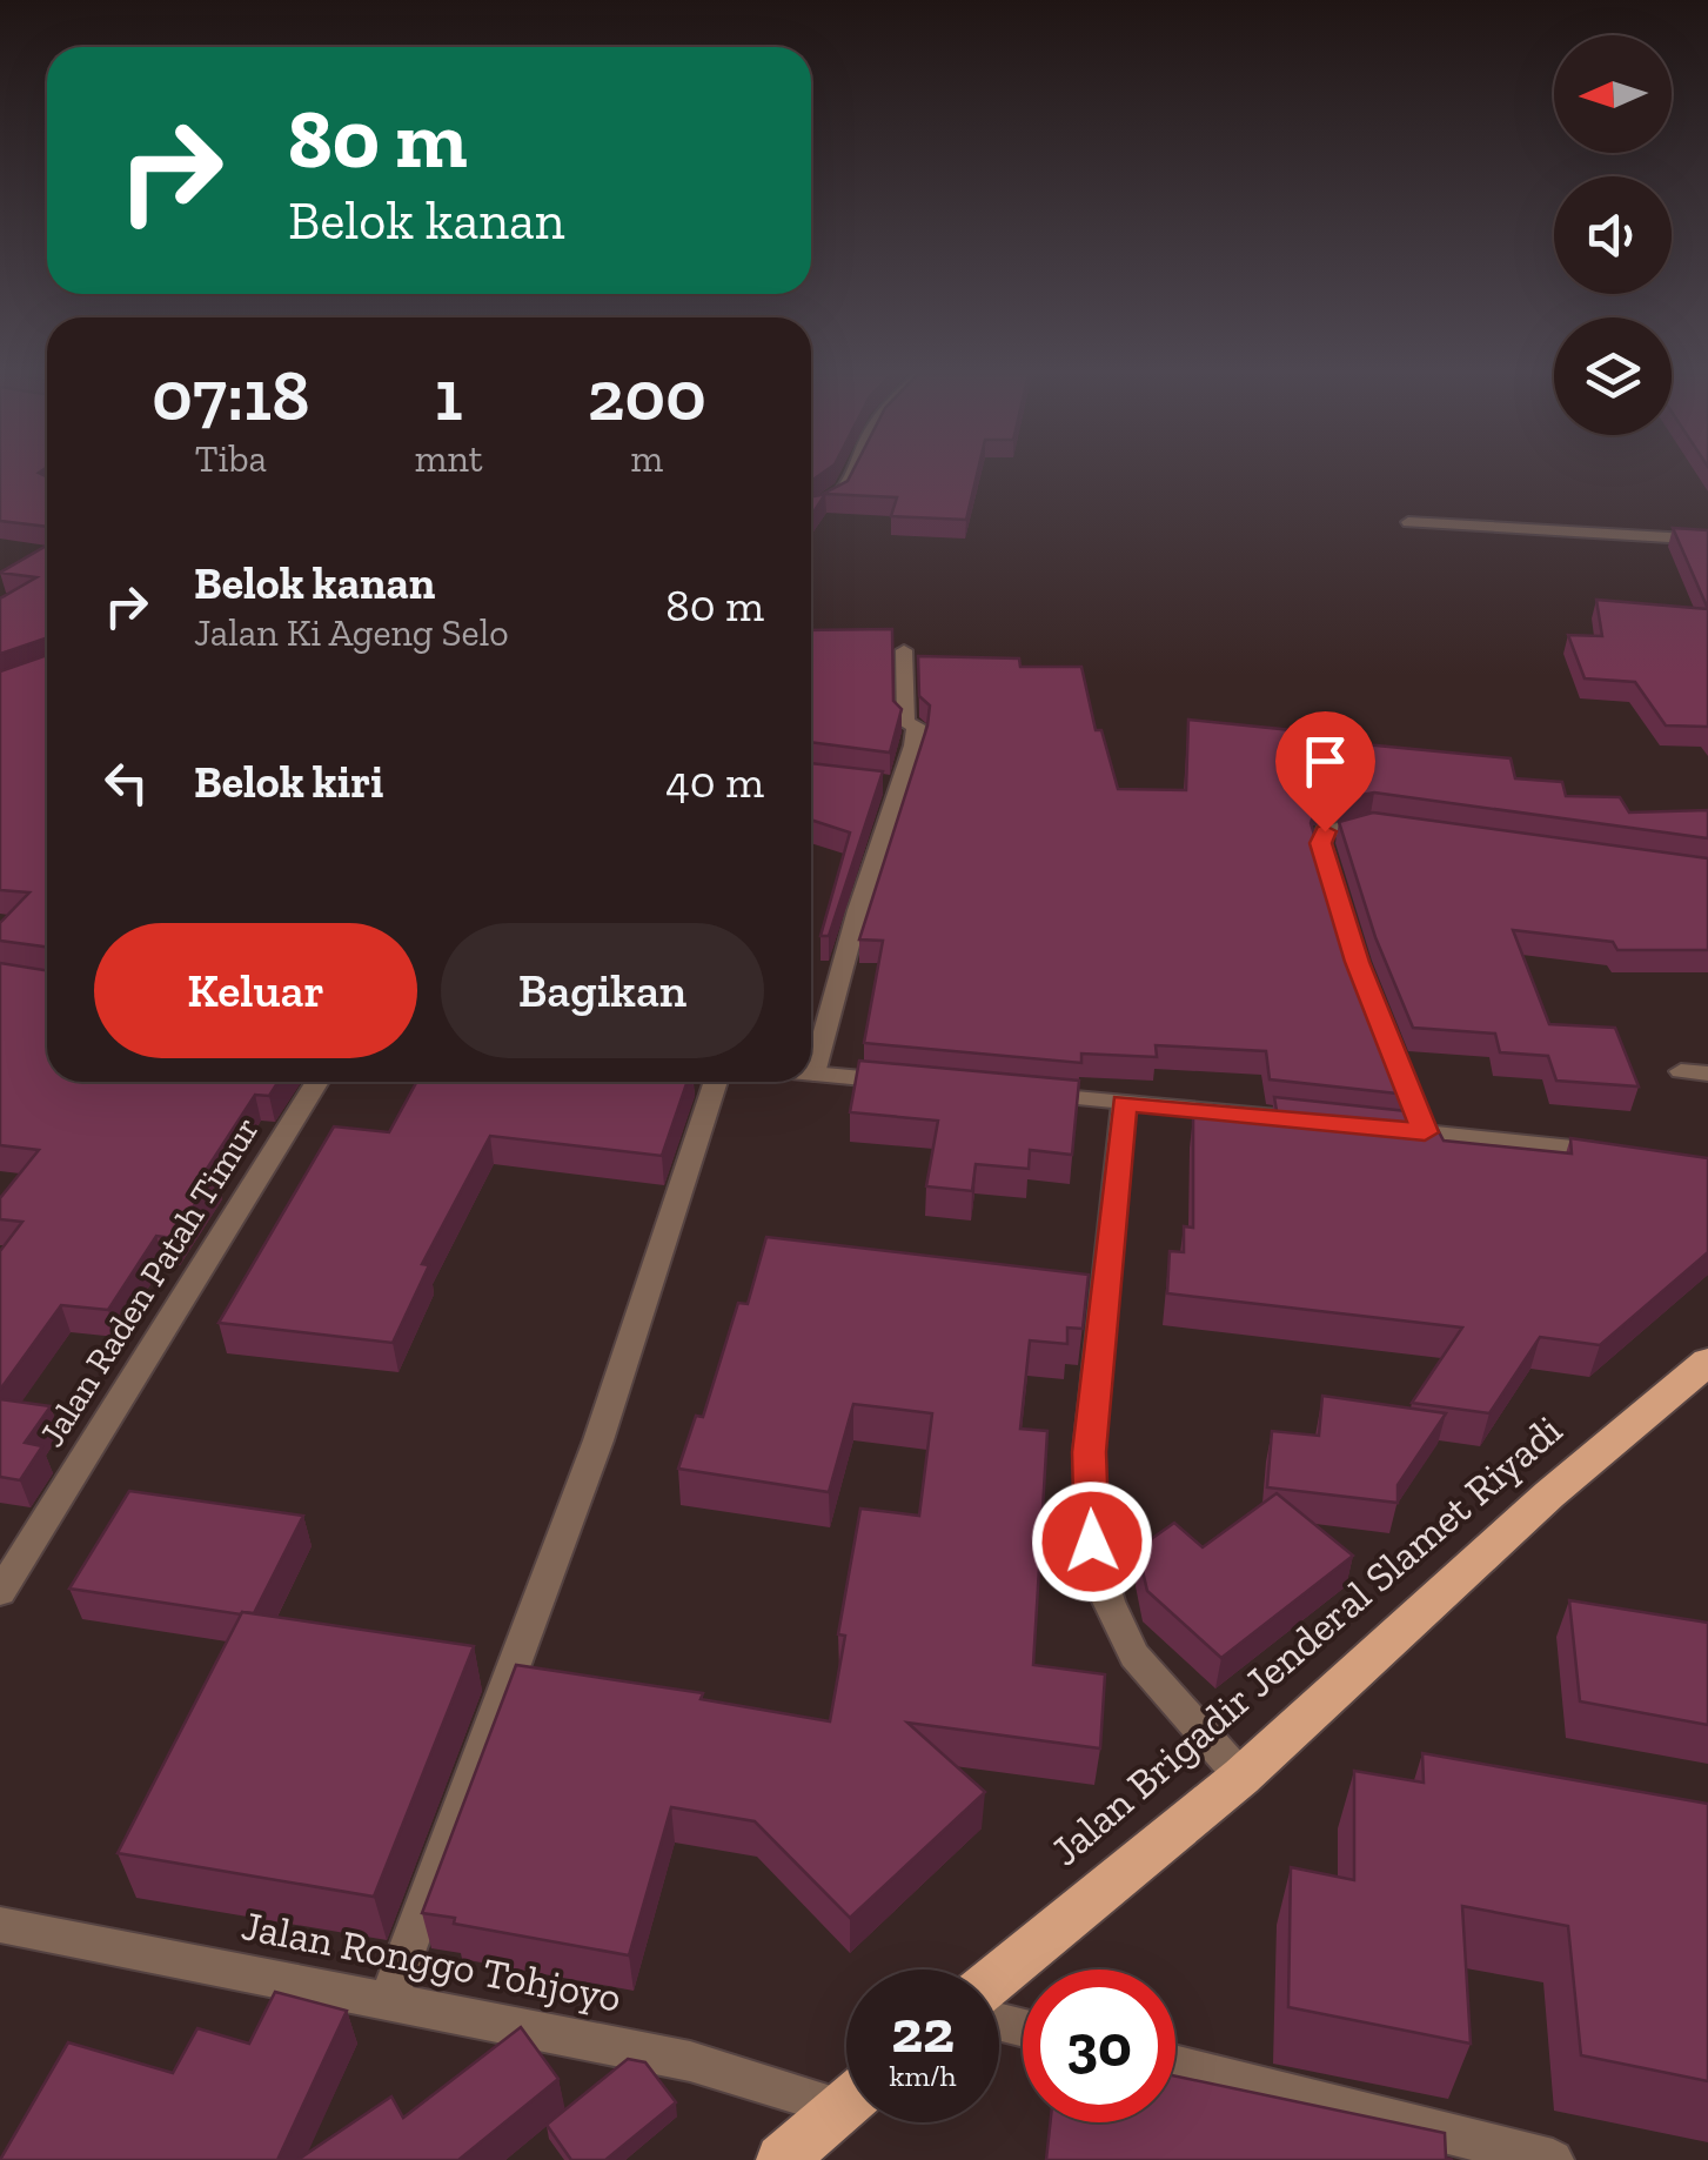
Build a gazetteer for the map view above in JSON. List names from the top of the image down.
{
  "streets": {
    "main road": ["Jalan Brigadir Jenderal Slamet Riyadi"],
    "street": ["Jalan Raden Patah Timur", "Jalan Ronggo Tohjoyo"]
  },
  "north": "left",
  "page": {
    "turn": ["80 m", "Belok kanan"],
    "eta": [
      "07:18",
      "Tiba",
      "1",
      "mnt",
      "200",
      "m"
    ],
    "list": [
      {
        "name": "Belok kanan",
        "note": "Jalan Ki Ageng Selo",
        "value": "80 m"
      },
      {
        "name": "Belok kiri",
        "value": "40 m"
      }
    ],
    "buttons": ["Keluar", "Bagikan"],
    "speed": "22 km/h",
    "limit": "30"
  }
}
